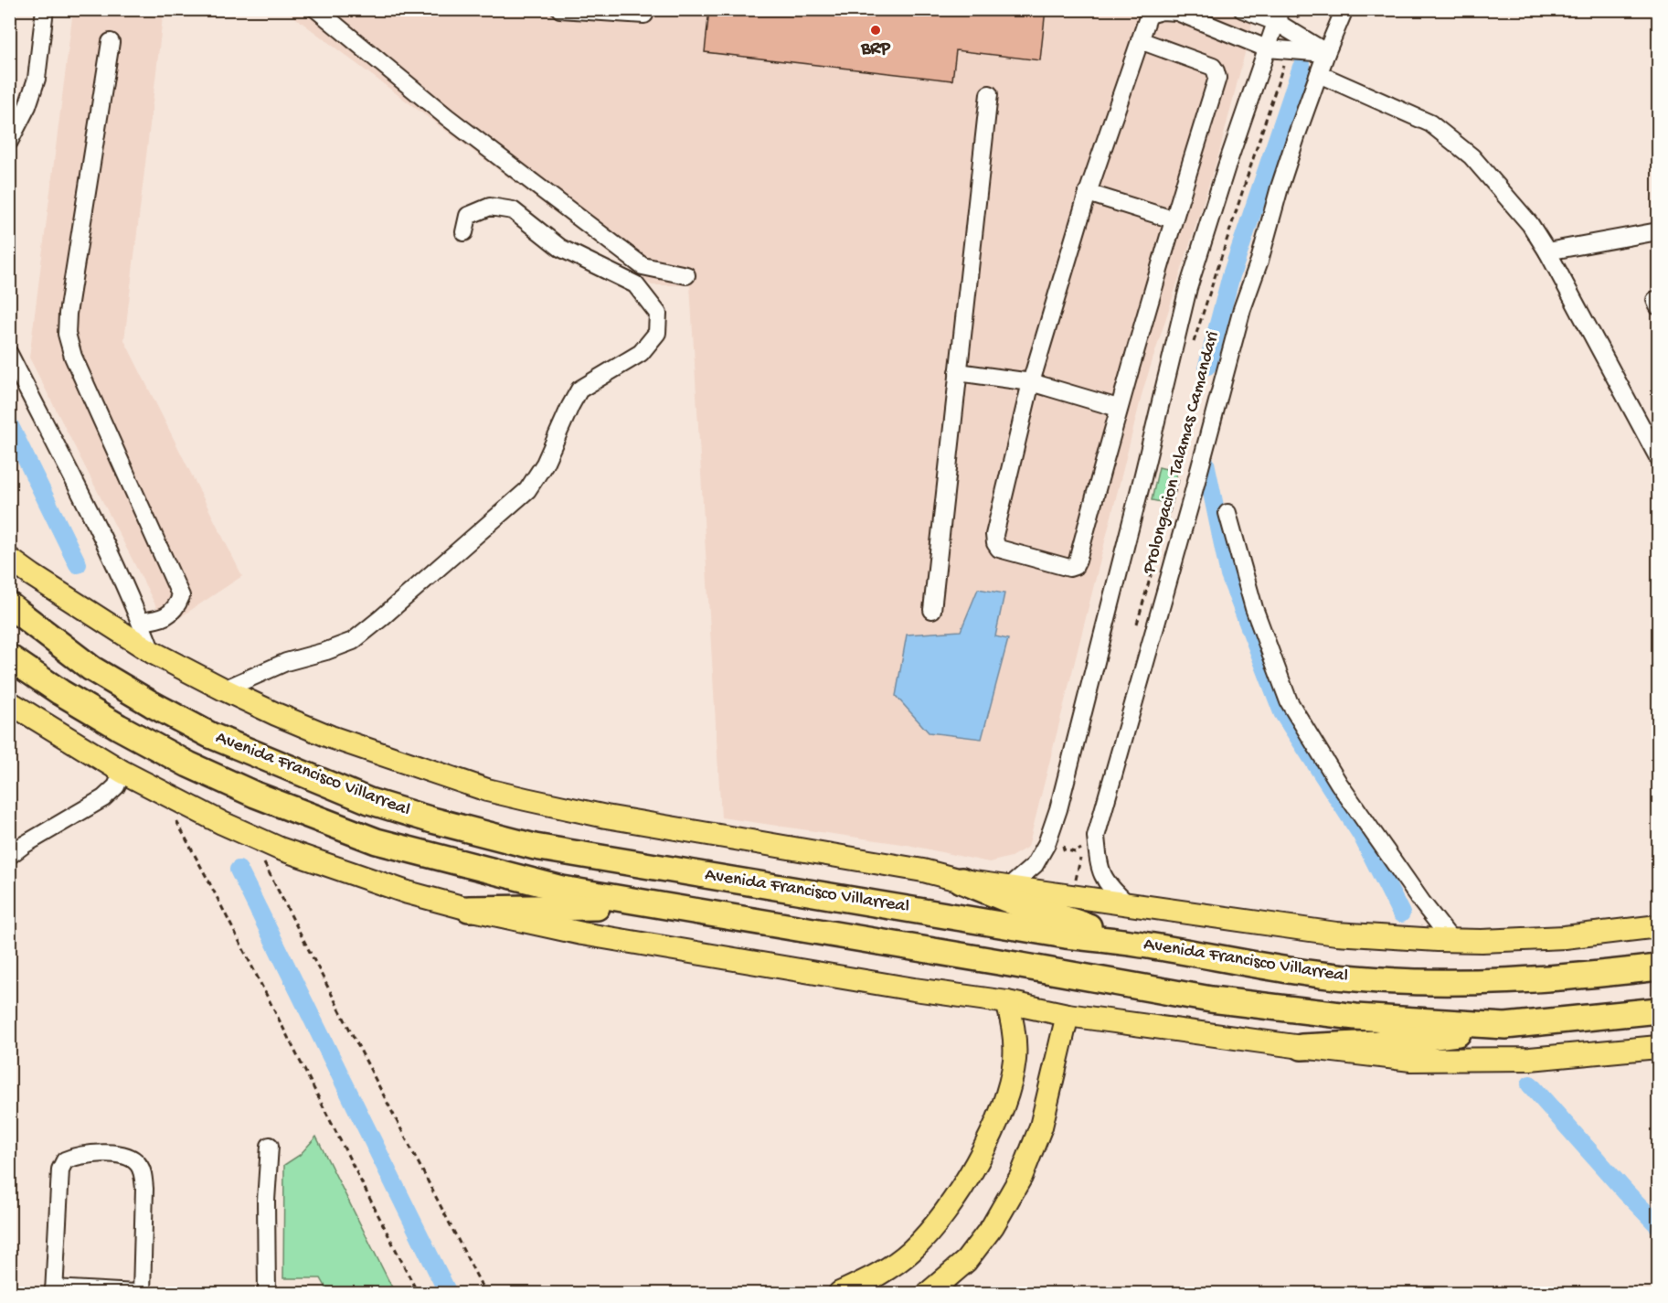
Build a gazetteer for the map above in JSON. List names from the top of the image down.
{
  "streets": {
    "highway": ["Avenida Francisco Villarreal"],
    "street": ["Prolongacion Talamas Camandari"]
  },
  "places": ["BRP"]
}
